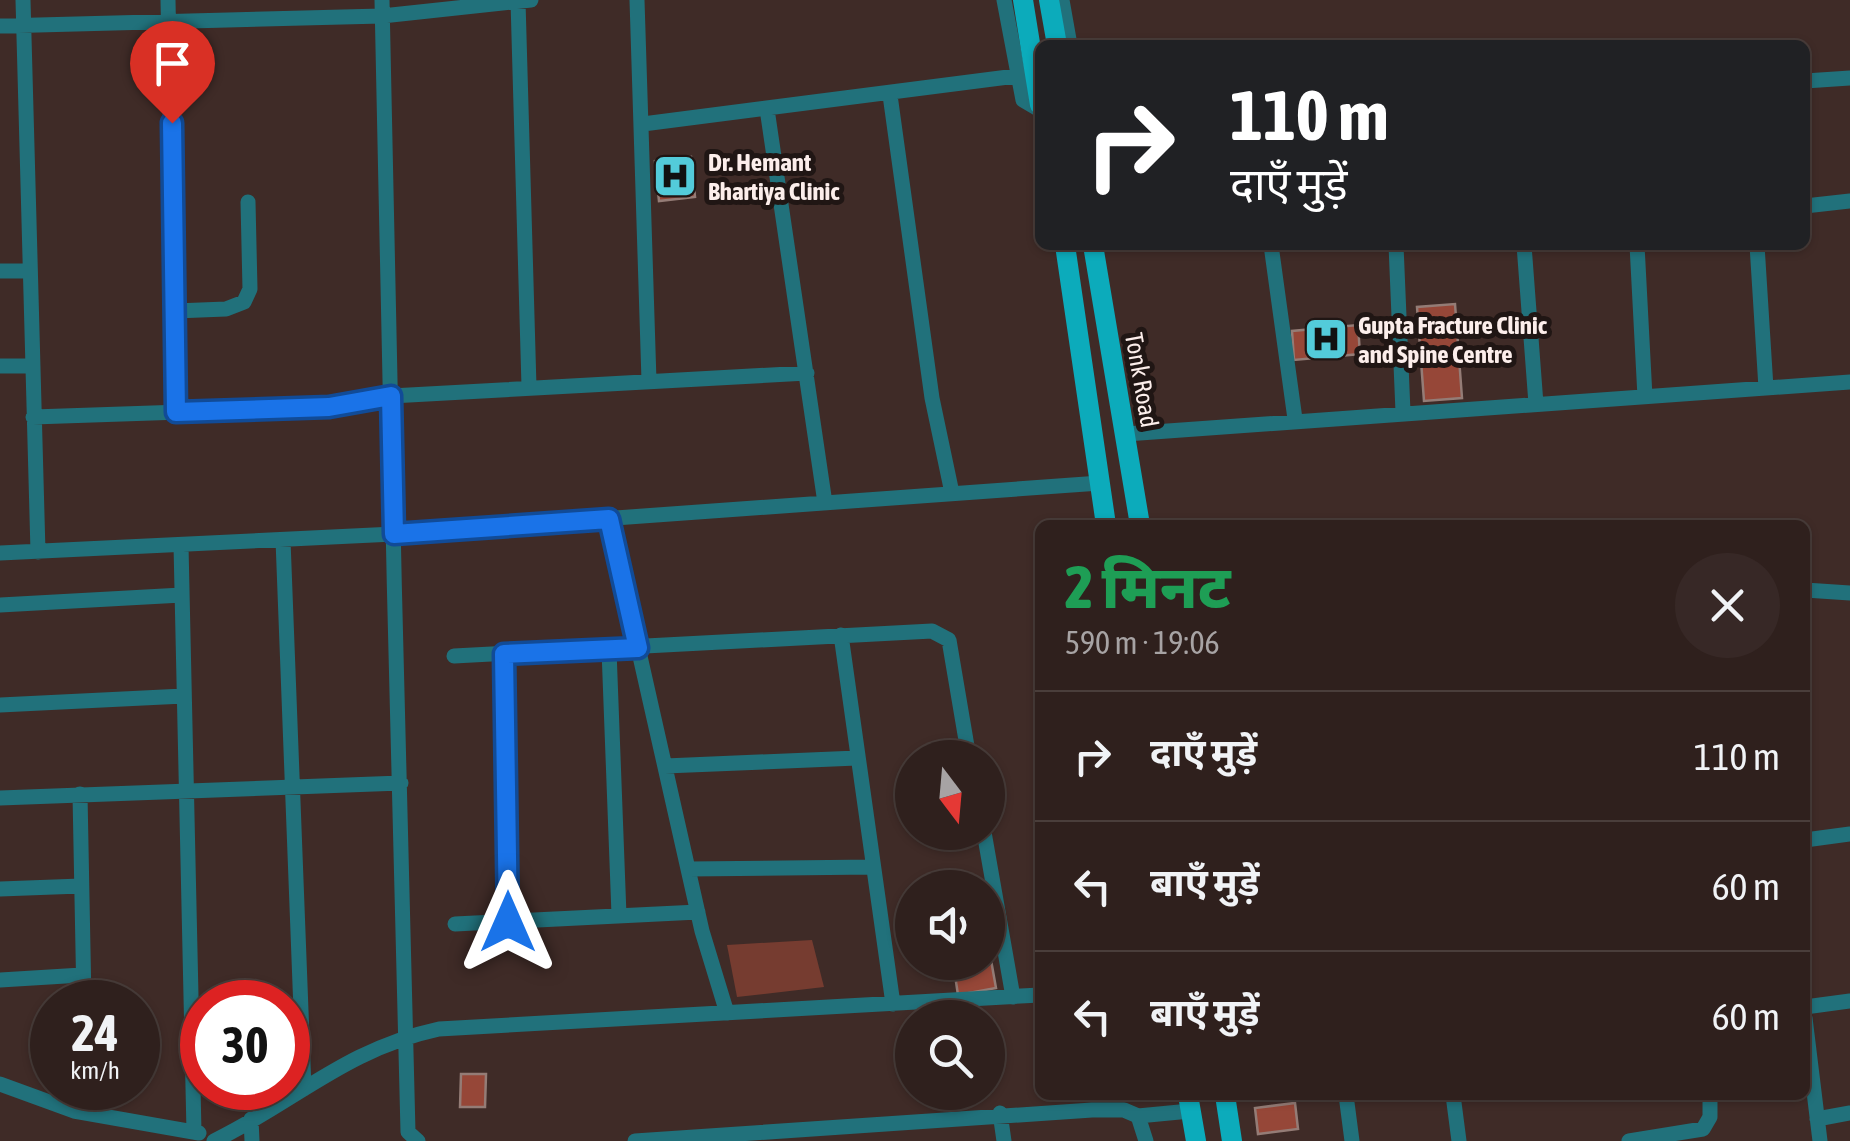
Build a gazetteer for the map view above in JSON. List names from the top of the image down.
{
  "streets": {
    "main road": ["Tonk Road"]
  },
  "places": {
    "hospital": ["Dr. Hemant Bhartiya Clinic", "Gupta Fracture Clinic and Spine Centre"]
  },
  "north": "bottom",
  "page": {
    "turn": ["110 m", "दाएँ मुड़ें"],
    "heading": ["2 मिनट", "590 m · 19:06"],
    "list": [
      {
        "name": "दाएँ मुड़ें",
        "value": "110 m"
      },
      {
        "name": "बाएँ मुड़ें",
        "value": "60 m"
      },
      {
        "name": "बाएँ मुड़ें",
        "value": "60 m"
      }
    ],
    "speed": "24 km/h",
    "limit": "30"
  }
}
